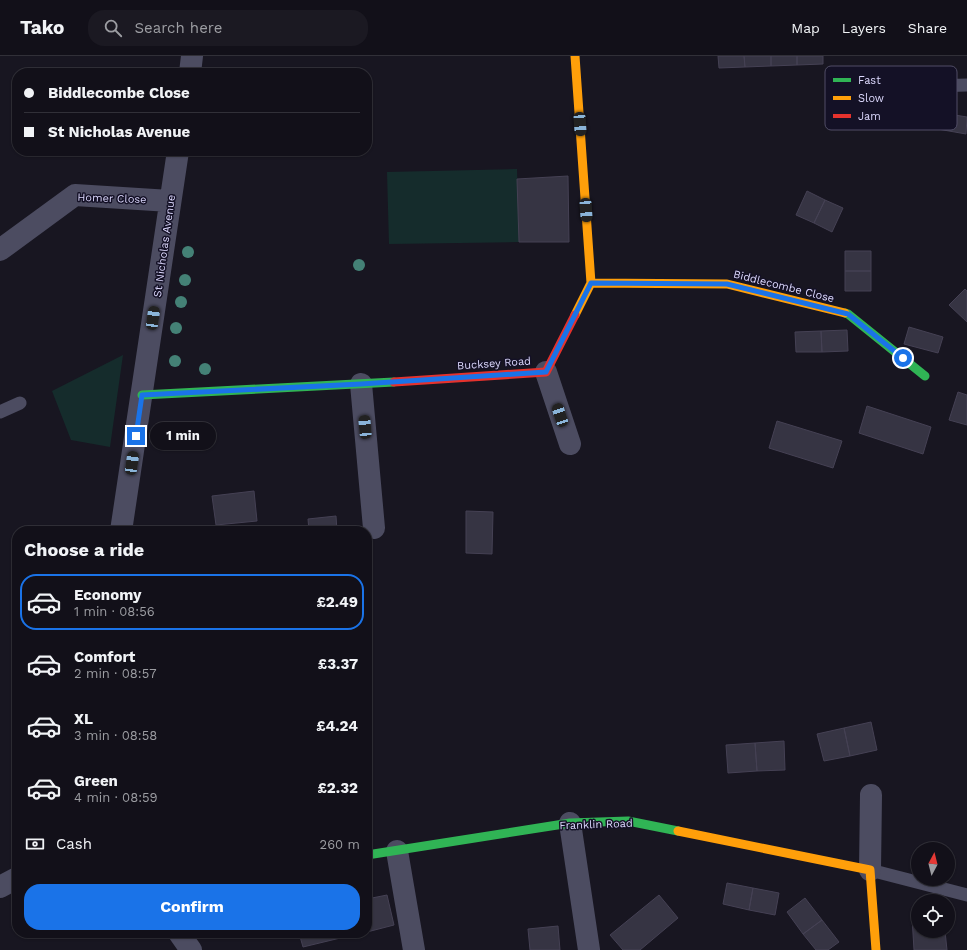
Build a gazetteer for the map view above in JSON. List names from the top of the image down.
{
  "streets": {
    "street": [
      "Homer Close",
      "St Nicholas Avenue",
      "Biddlecombe Close",
      "Bucksey Road",
      "Franklin Road"
    ]
  },
  "crossings": [
    ["Homer Close", "St Nicholas Avenue"],
    ["St Nicholas Avenue", "Bucksey Road"],
    ["Biddlecombe Close", "Bucksey Road"]
  ],
  "legend": ["Fast", "Slow", "Jam"],
  "north": "top",
  "page": {
    "header": "Tako",
    "search": "Search here",
    "nav": ["Map", "Layers", "Share"],
    "banner": ["Biddlecombe Close", "St Nicholas Avenue"],
    "bubble": "1 min",
    "heading": "Choose a ride",
    "list": [
      {
        "name": "Economy",
        "note": "1 min · 08:56",
        "value": "£2.49"
      },
      {
        "name": "Comfort",
        "note": "2 min · 08:57",
        "value": "£3.37"
      },
      {
        "name": "XL",
        "note": "3 min · 08:58",
        "value": "£4.24"
      },
      {
        "name": "Green",
        "note": "4 min · 08:59",
        "value": "£2.32"
      }
    ],
    "pay": ["Cash", "260 m"],
    "buttons": "Confirm"
  }
}
